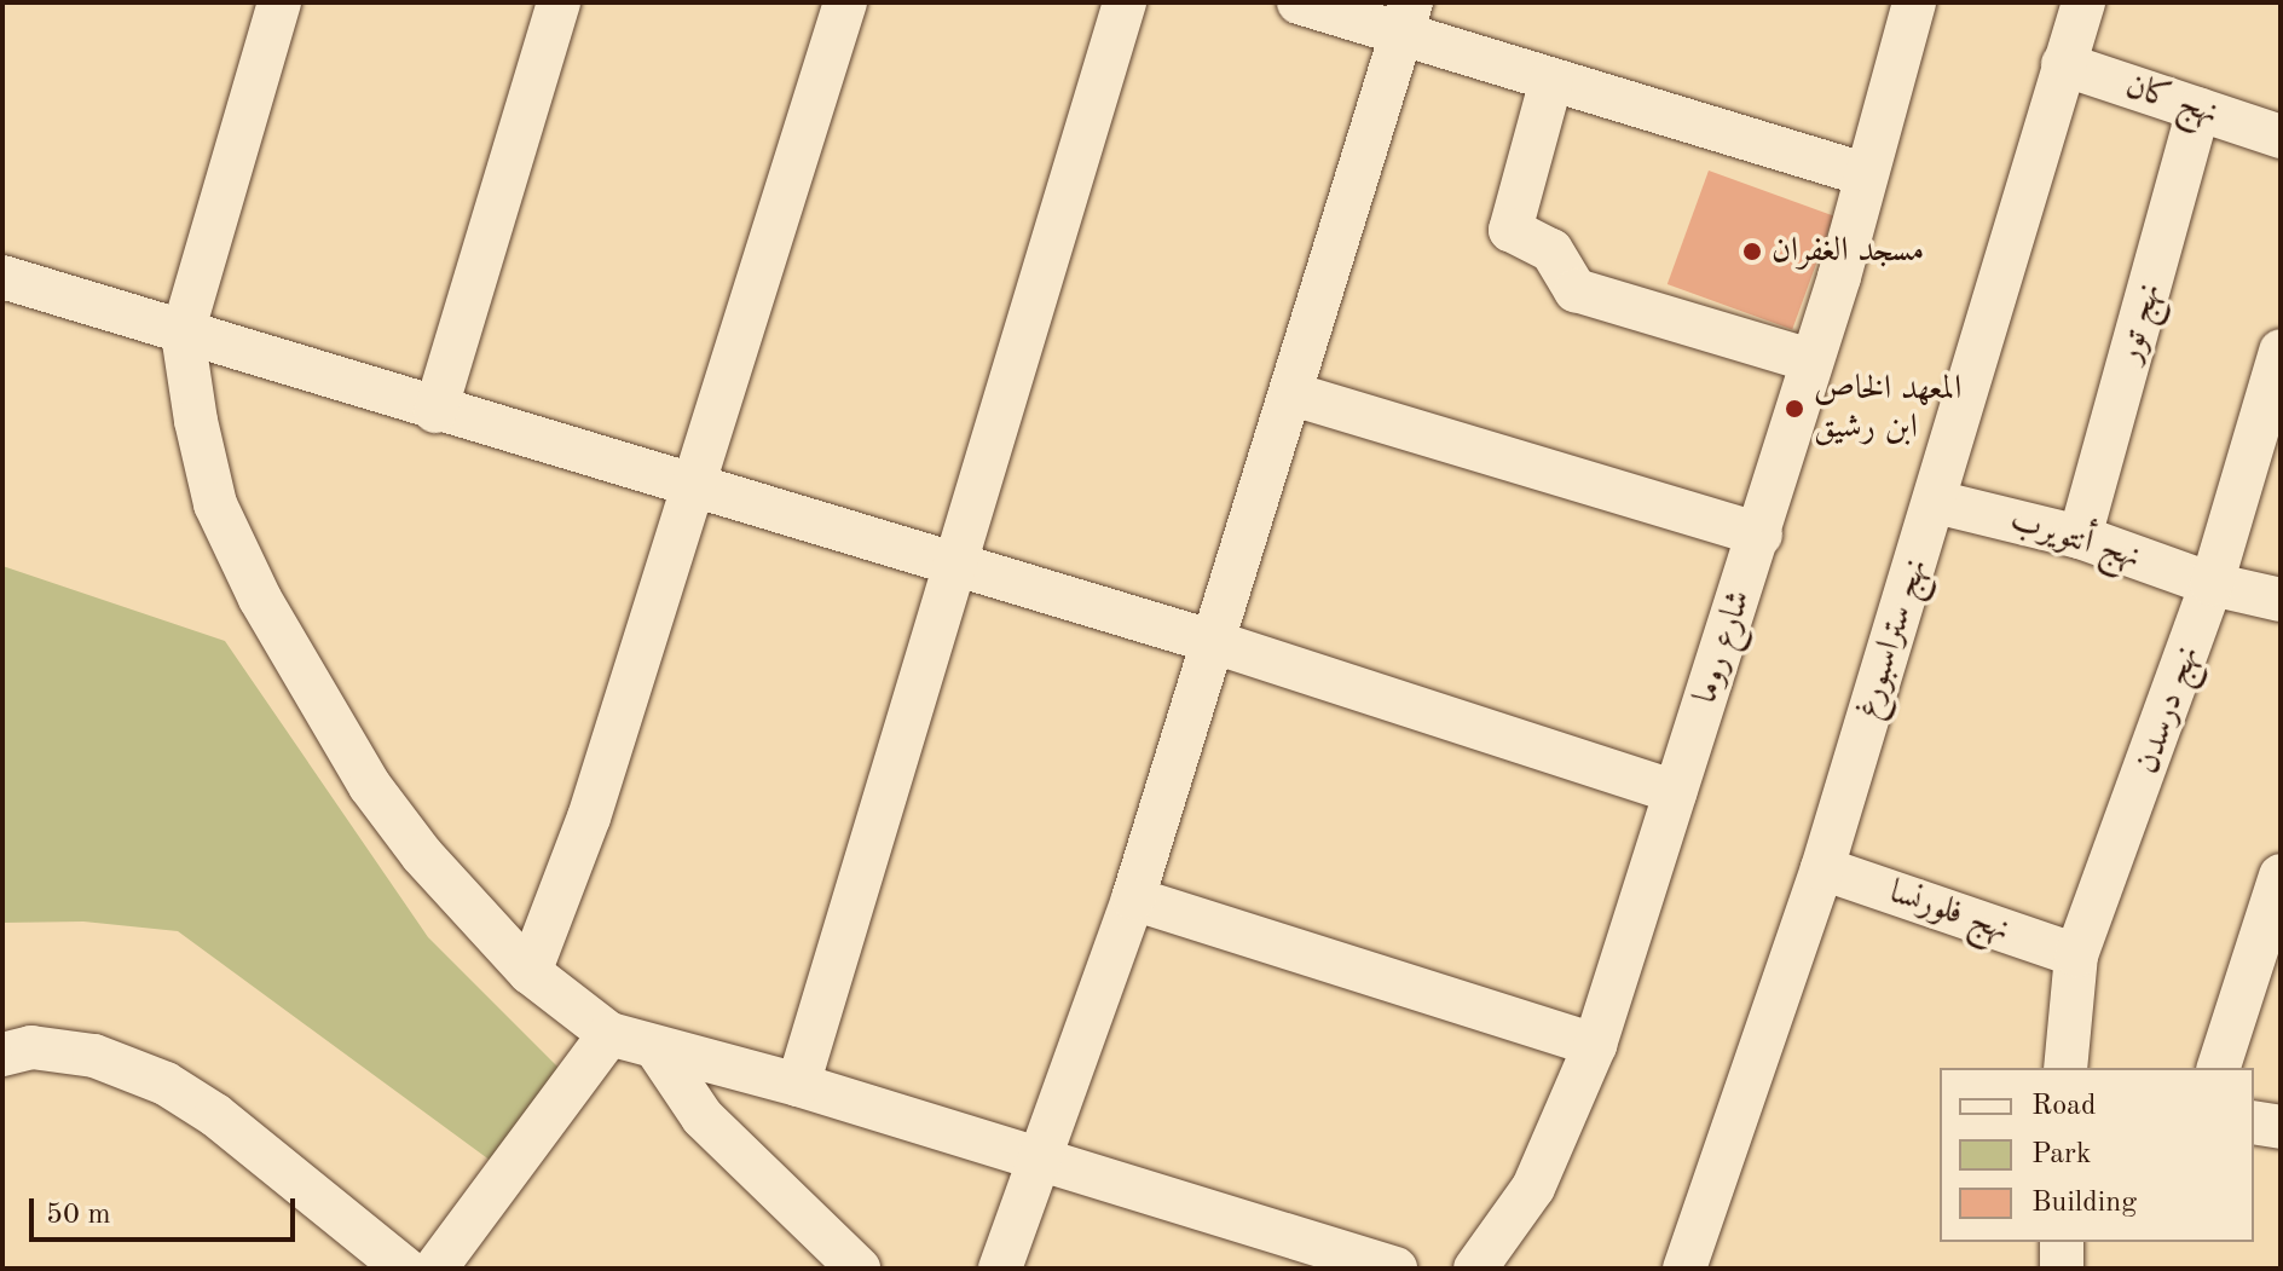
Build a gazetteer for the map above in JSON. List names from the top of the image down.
{
  "streets": {
    "street": [
      "نهج كان",
      "نهج تور",
      "نهج أنتويرب",
      "نهج ستراسبورغ",
      "شارع روما",
      "نهج درسدن",
      "نهج فلورنسا"
    ]
  },
  "crossings": [
    ["نهج كان", "نهج تور"],
    ["نهج كان", "نهج ستراسبورغ"],
    ["نهج تور", "نهج أنتويرب"],
    ["نهج أنتويرب", "نهج ستراسبورغ"],
    ["نهج أنتويرب", "نهج درسدن"],
    ["نهج ستراسبورغ", "نهج فلورنسا"],
    ["نهج درسدن", "نهج فلورنسا"]
  ],
  "places": ["مسجد الغفران", "المعهد الخاص ابن رشيق"],
  "legend": ["Road", "Park", "Building"],
  "scale_bar": "50 m"
}
